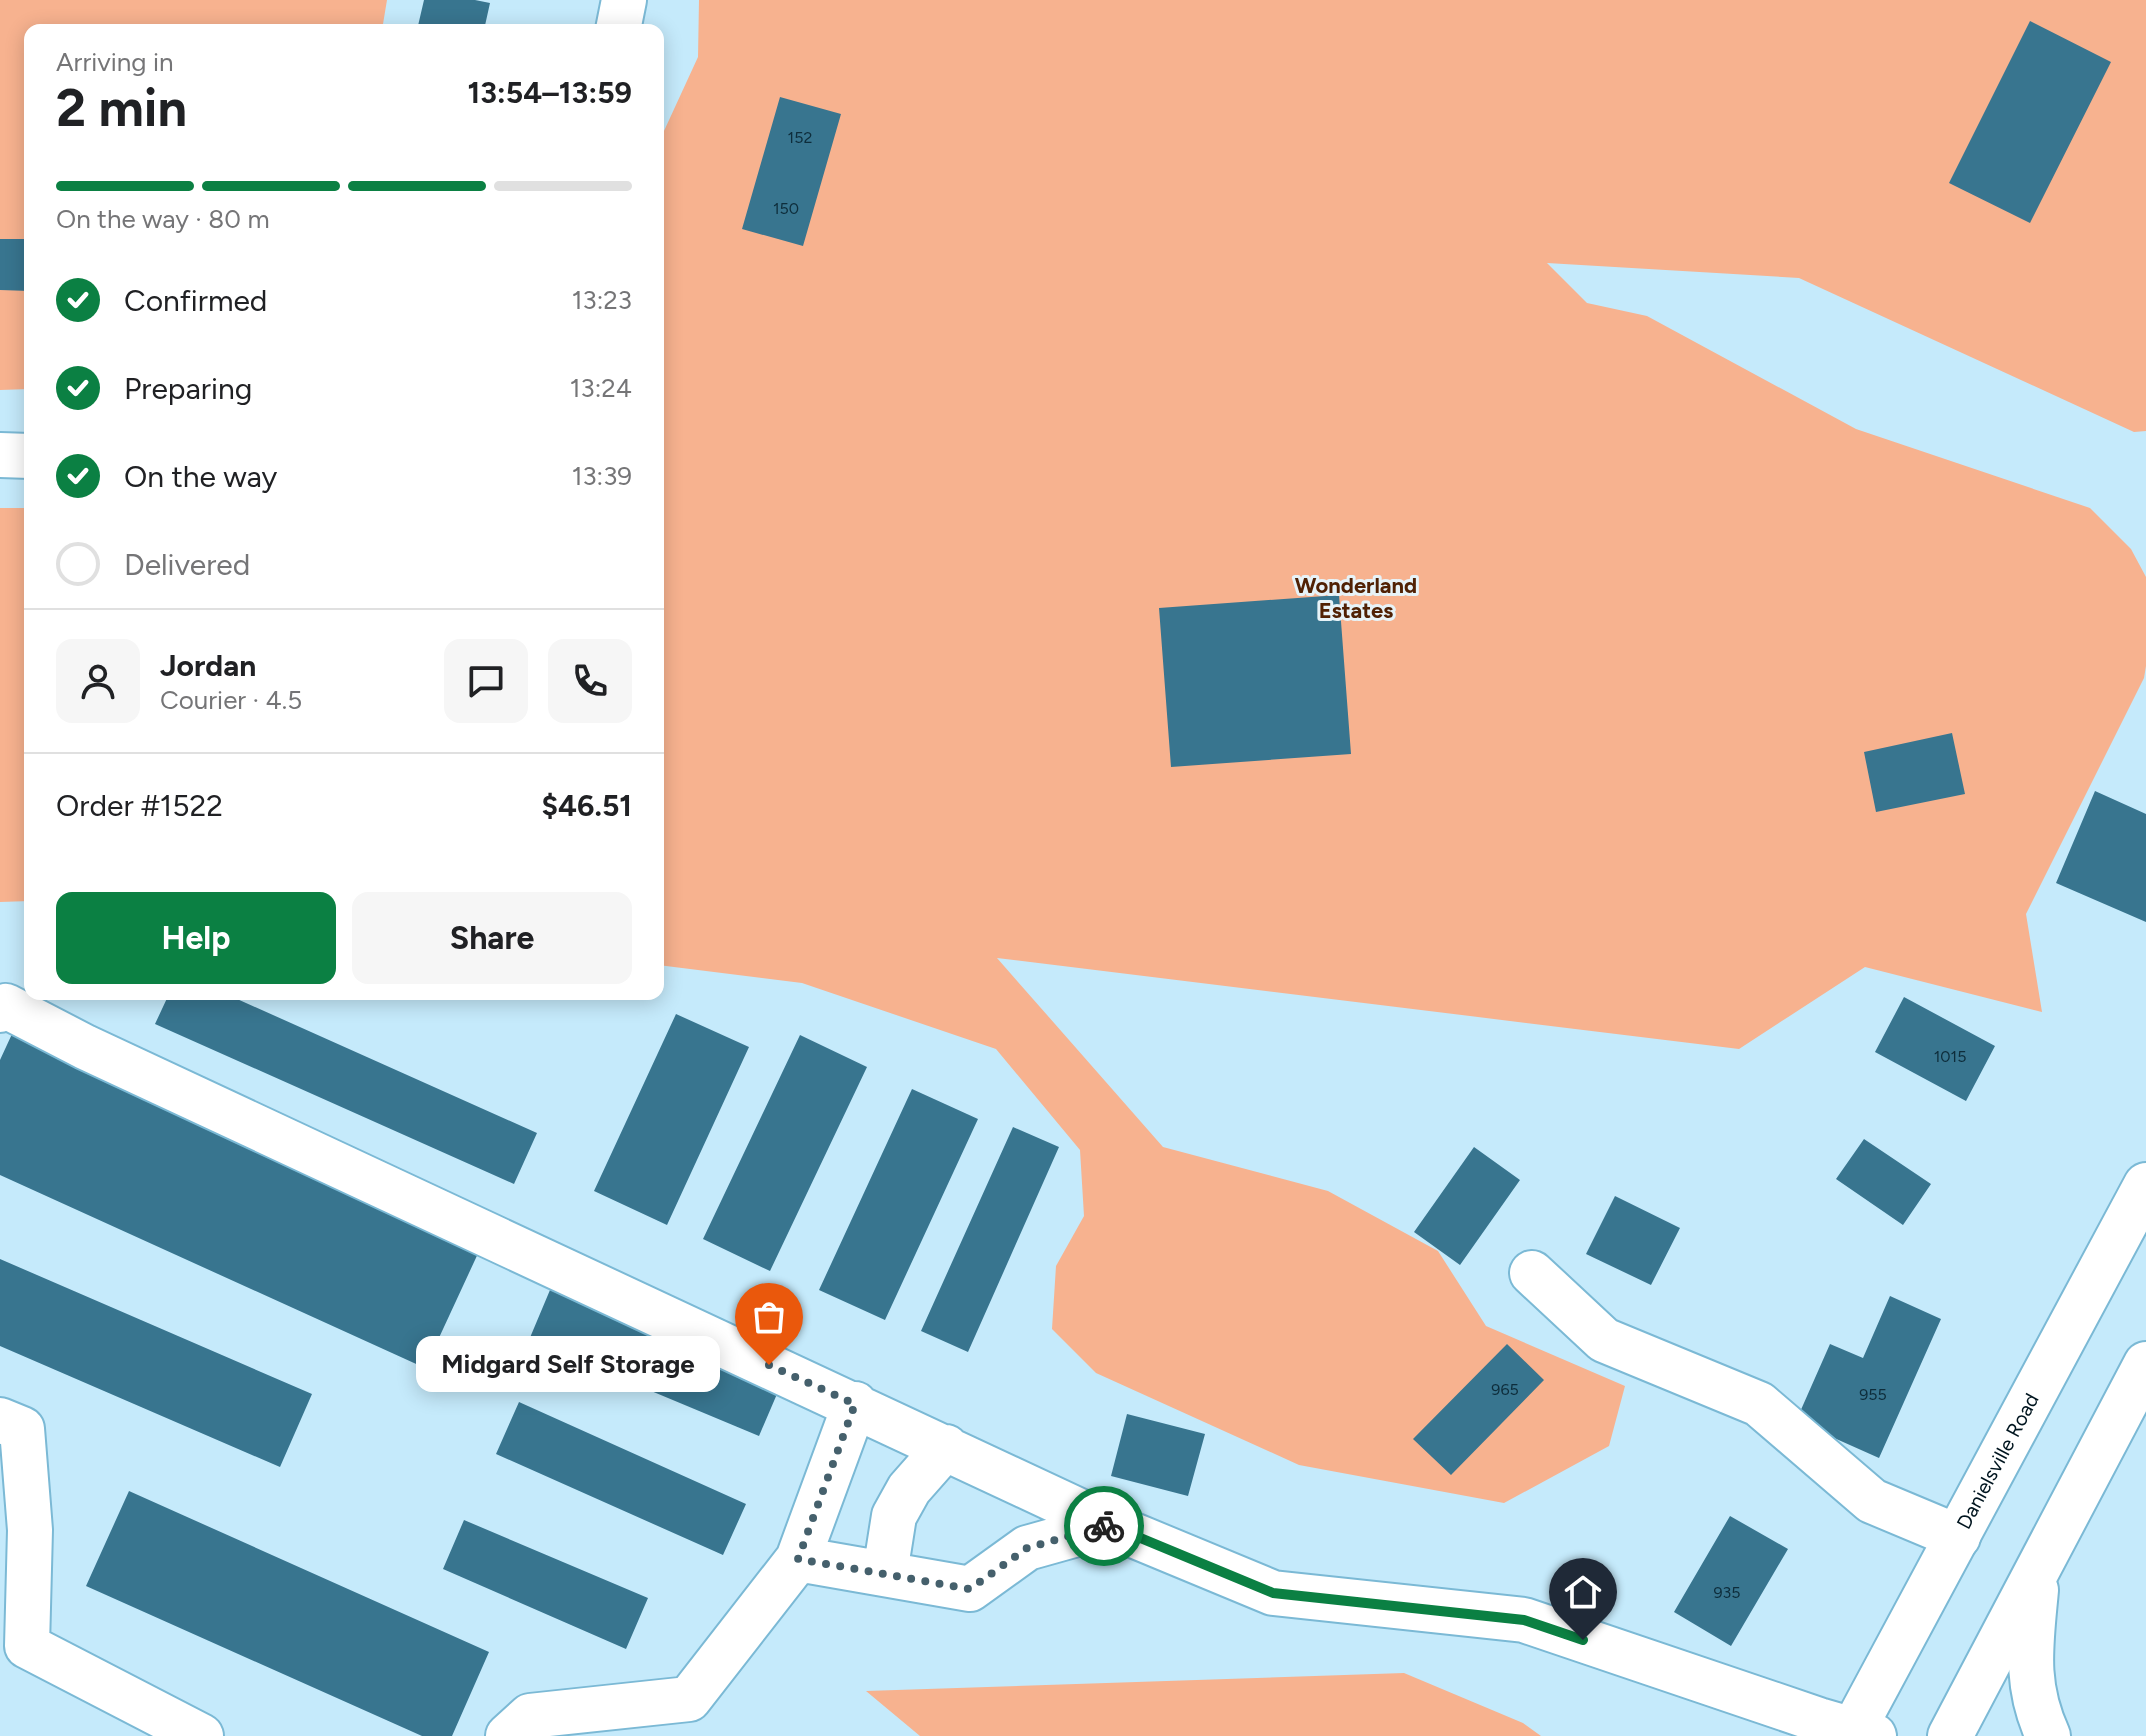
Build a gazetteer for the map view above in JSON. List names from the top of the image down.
{
  "streets": {
    "main road": ["Danielsville Road"]
  },
  "districts": ["Wonderland Estates"],
  "places": ["Midgard Self Storage"],
  "house_numbers": [
    "152",
    "150",
    "1015",
    "965",
    "955",
    "935"
  ],
  "page": {
    "heading": ["2 min", "Arriving in", "13:54–13:59"],
    "panel": [
      "Jordan",
      "Courier · 4.5",
      "Order #1522",
      "$46.51"
    ],
    "bar": "On the way · 80 m",
    "list": [
      ["Confirmed", "13:23"],
      ["Preparing", "13:24"],
      ["On the way", "13:39"],
      "Delivered"
    ],
    "buttons": ["Help", "Share"],
    "bubble": "Midgard Self Storage"
  }
}
